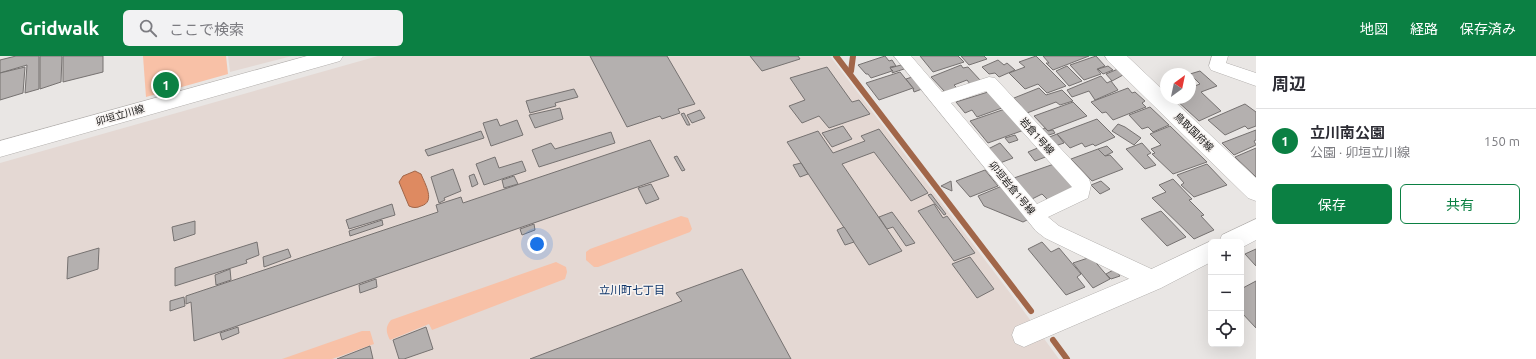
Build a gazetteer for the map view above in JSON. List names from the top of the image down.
{
  "streets": {
    "street": [
      "卯垣立川線",
      "鳥取国府線",
      "岩倉1号線",
      "卯垣岩倉1号線"
    ]
  },
  "crossings": [
    ["岩倉1号線", "卯垣岩倉1号線"]
  ],
  "districts": ["立川町七丁目"],
  "north": "top right",
  "page": {
    "header": "Gridwalk",
    "search": "ここで検索",
    "nav": ["地図", "経路", "保存済み"],
    "heading": "周辺",
    "pins": "1",
    "list": [
      {
        "mark": "1",
        "name": "立川南公園",
        "note": "公園 · 卯垣立川線",
        "value": "150 m"
      }
    ],
    "buttons": ["保存", "共有"],
    "map_buttons": ["+", "−"]
  }
}
